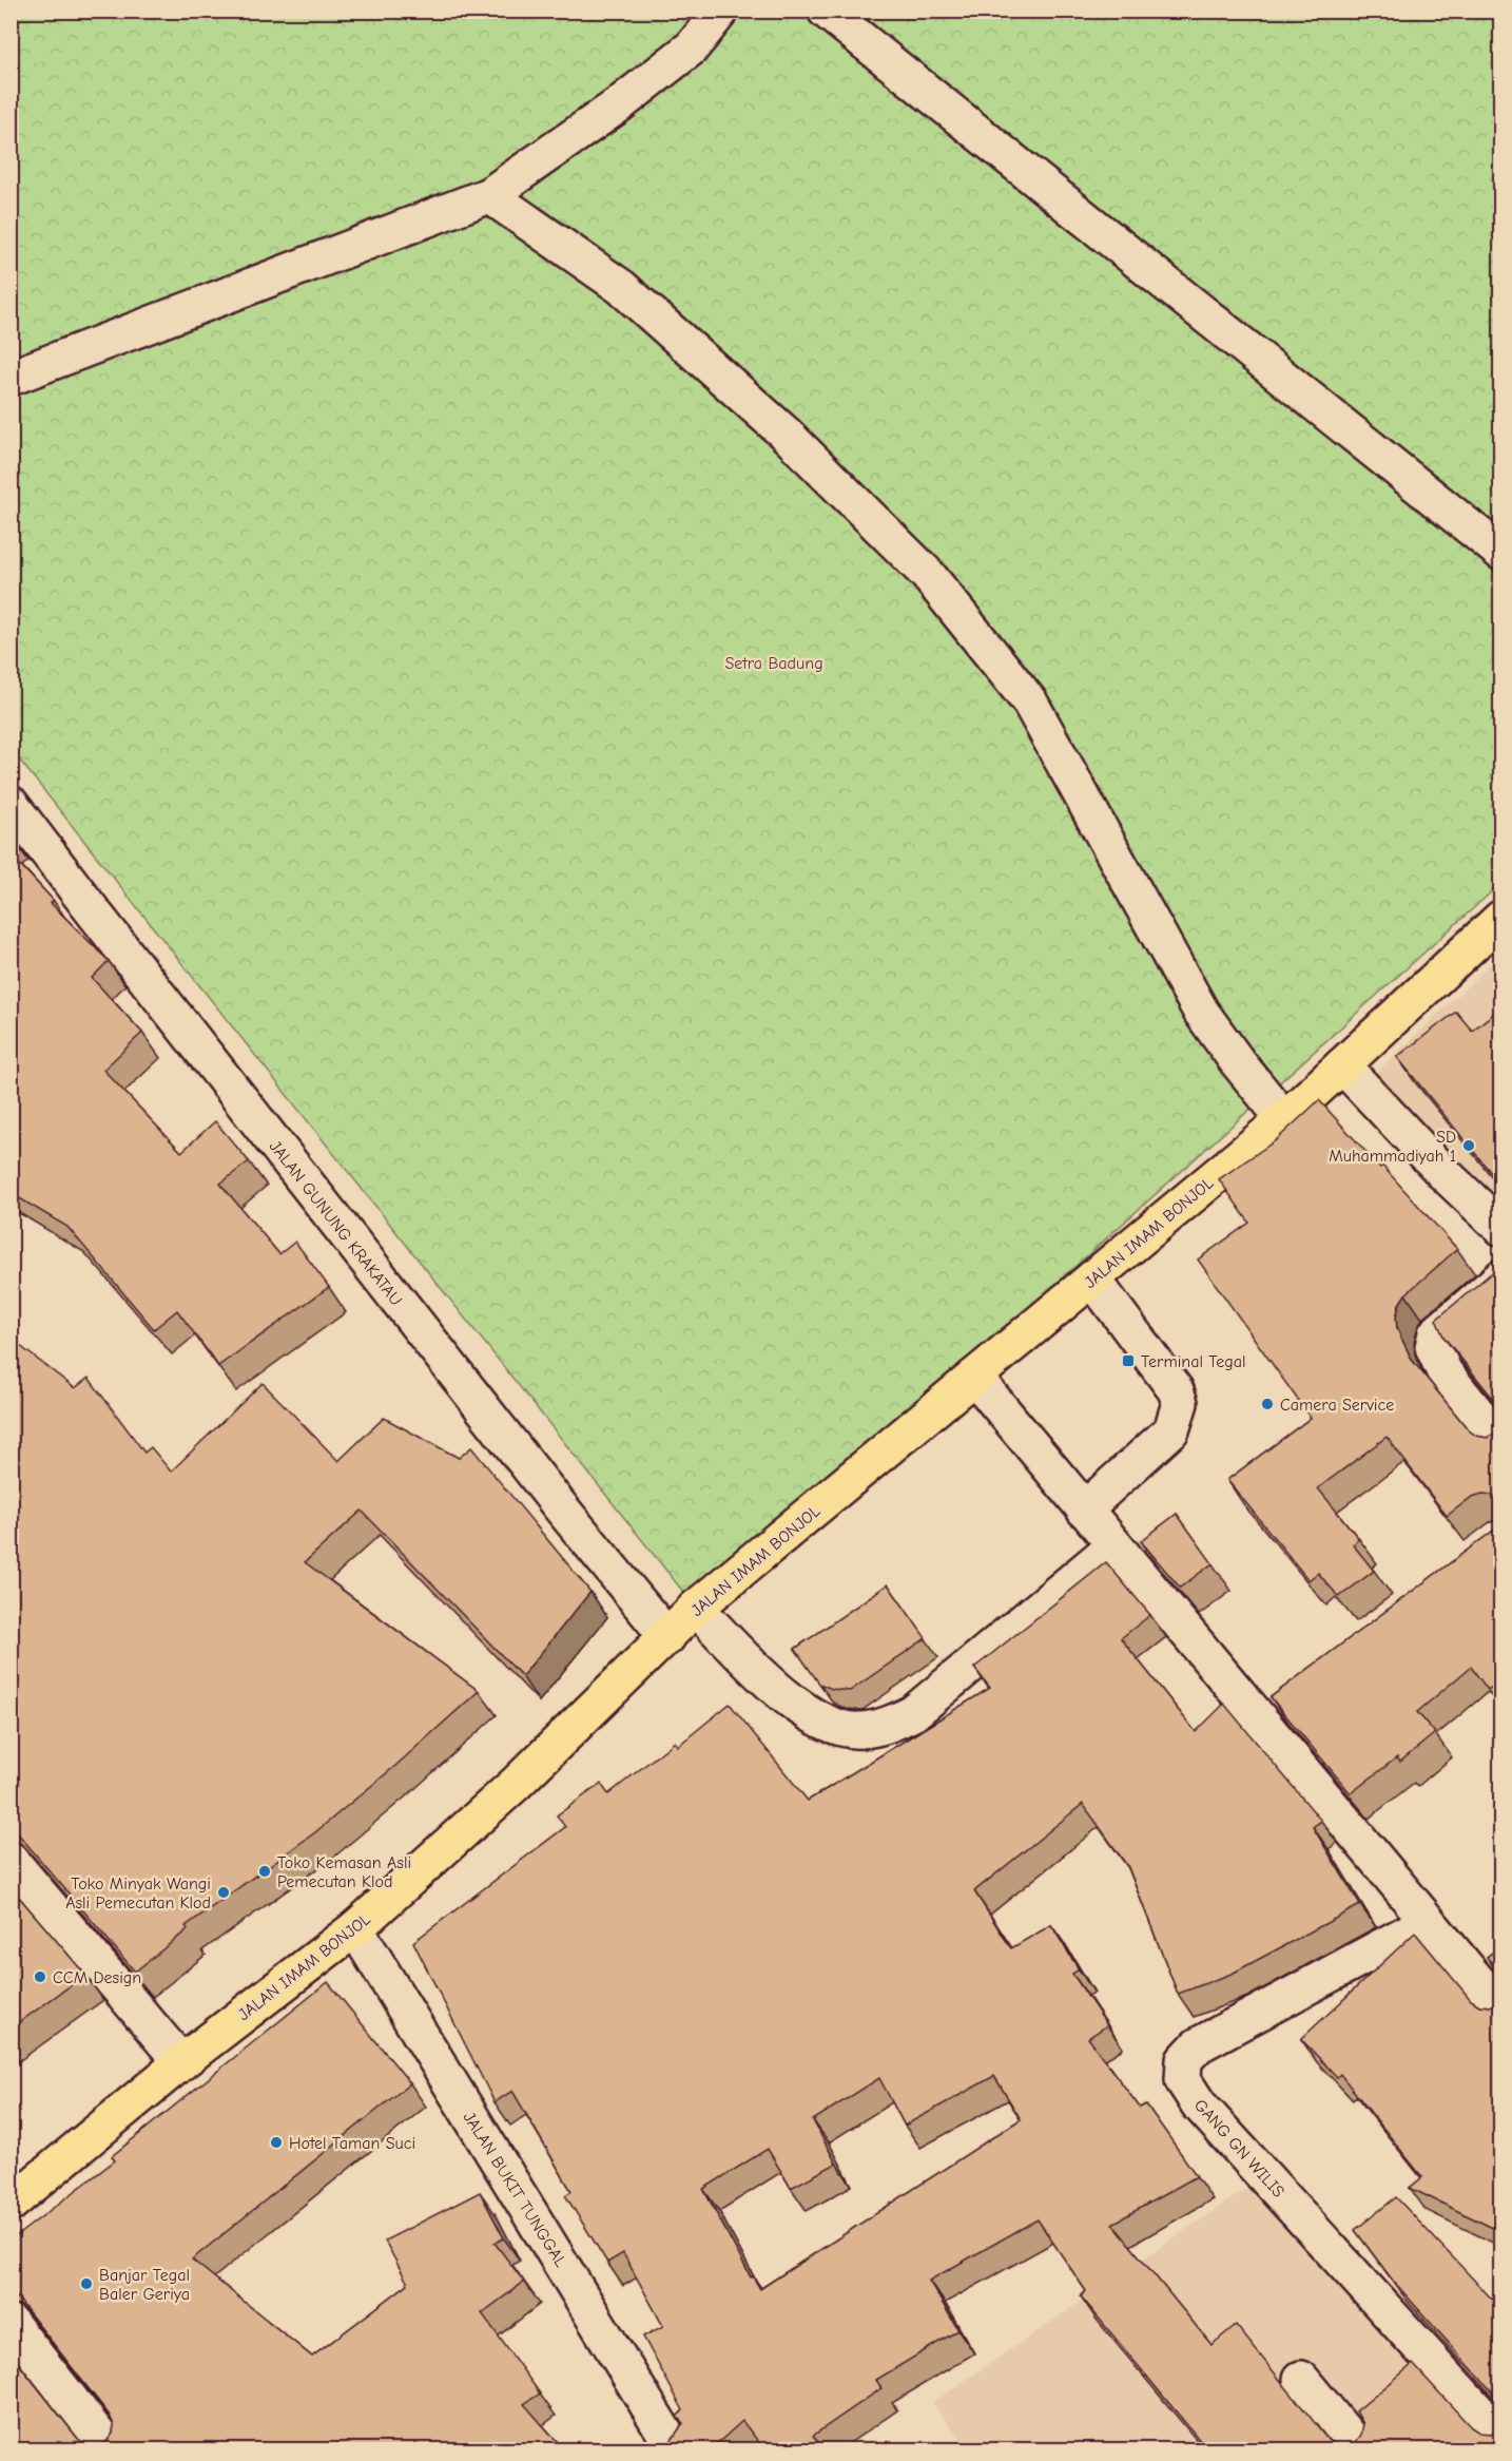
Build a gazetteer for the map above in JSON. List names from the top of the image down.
{
  "streets": {
    "highway": ["JALAN IMAM BONJOL"],
    "street": ["JALAN GUNUNG KRAKATAU", "GANG GN WILIS", "JALAN BUKIT TUNGGAL"]
  },
  "crossings": [
    ["JALAN GUNUNG KRAKATAU", "JALAN IMAM BONJOL"],
    ["JALAN IMAM BONJOL", "JALAN BUKIT TUNGGAL"]
  ],
  "parks": ["Setra Badung"],
  "places": {
    "other": [
      "SD Muhammadiyah 1",
      "Camera Service",
      "Toko Kemasan Asli Pemecutan Klod",
      "Toko Minyak Wangi Asli Pemecutan Klod",
      "CCM Design",
      "Hotel Taman Suci",
      "Banjar Tegal Baler Geriya"
    ],
    "transit": ["Terminal Tegal"]
  }
}
